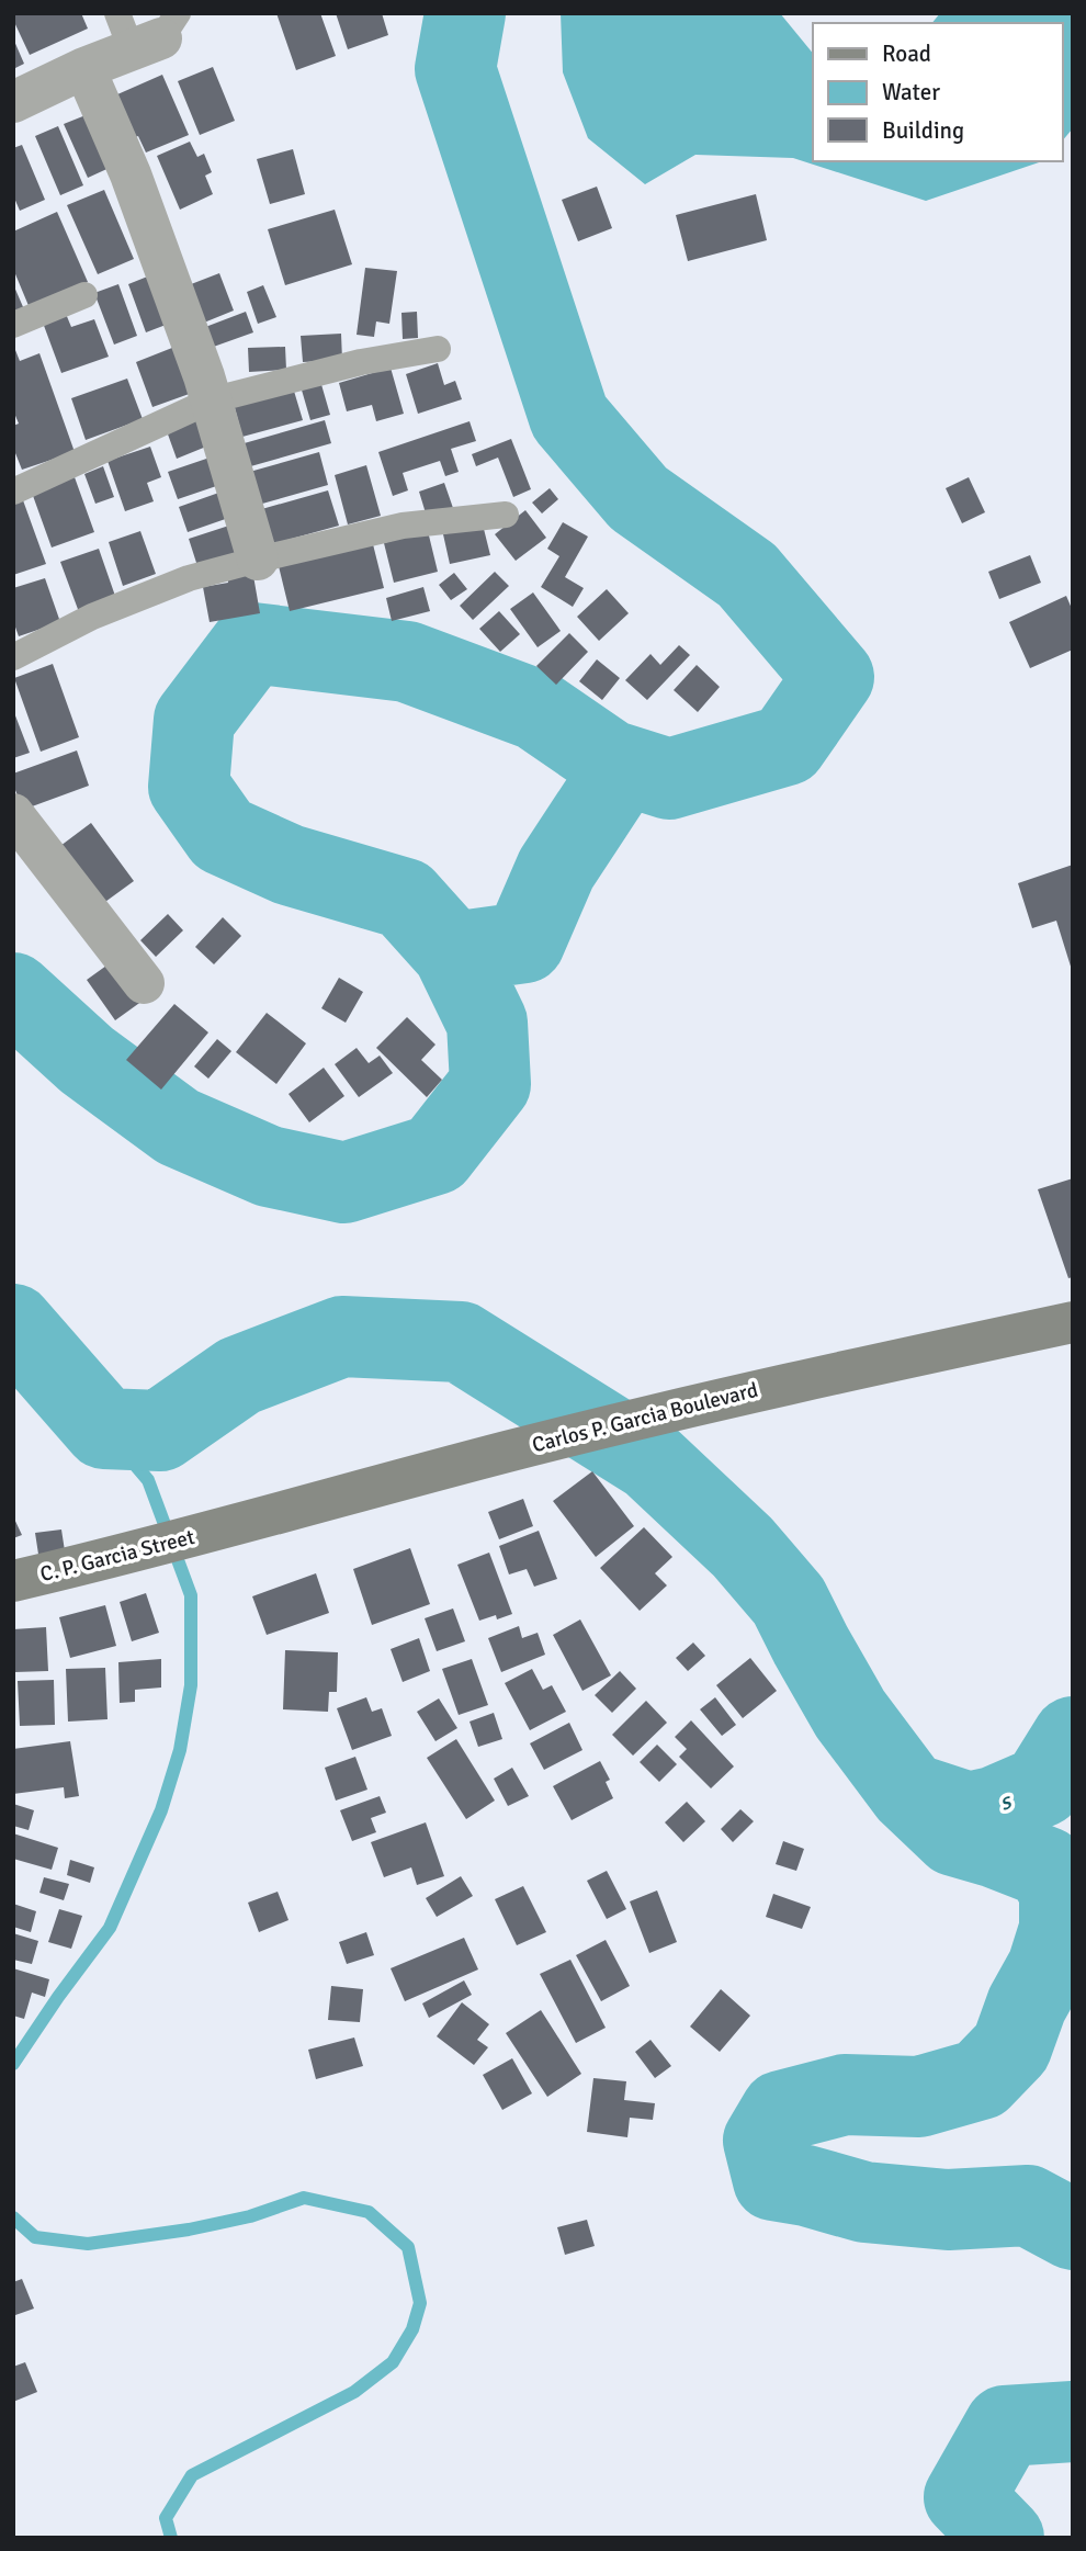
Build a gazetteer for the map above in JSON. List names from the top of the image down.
{
  "streets": {
    "main road": ["Carlos P. Garcia Boulevard", "C. P. Garcia Street"]
  },
  "crossings": [
    ["Carlos P. Garcia Boulevard", "C. P. Garcia Street"]
  ],
  "water": ["s"],
  "legend": ["Road", "Water", "Building"]
}
